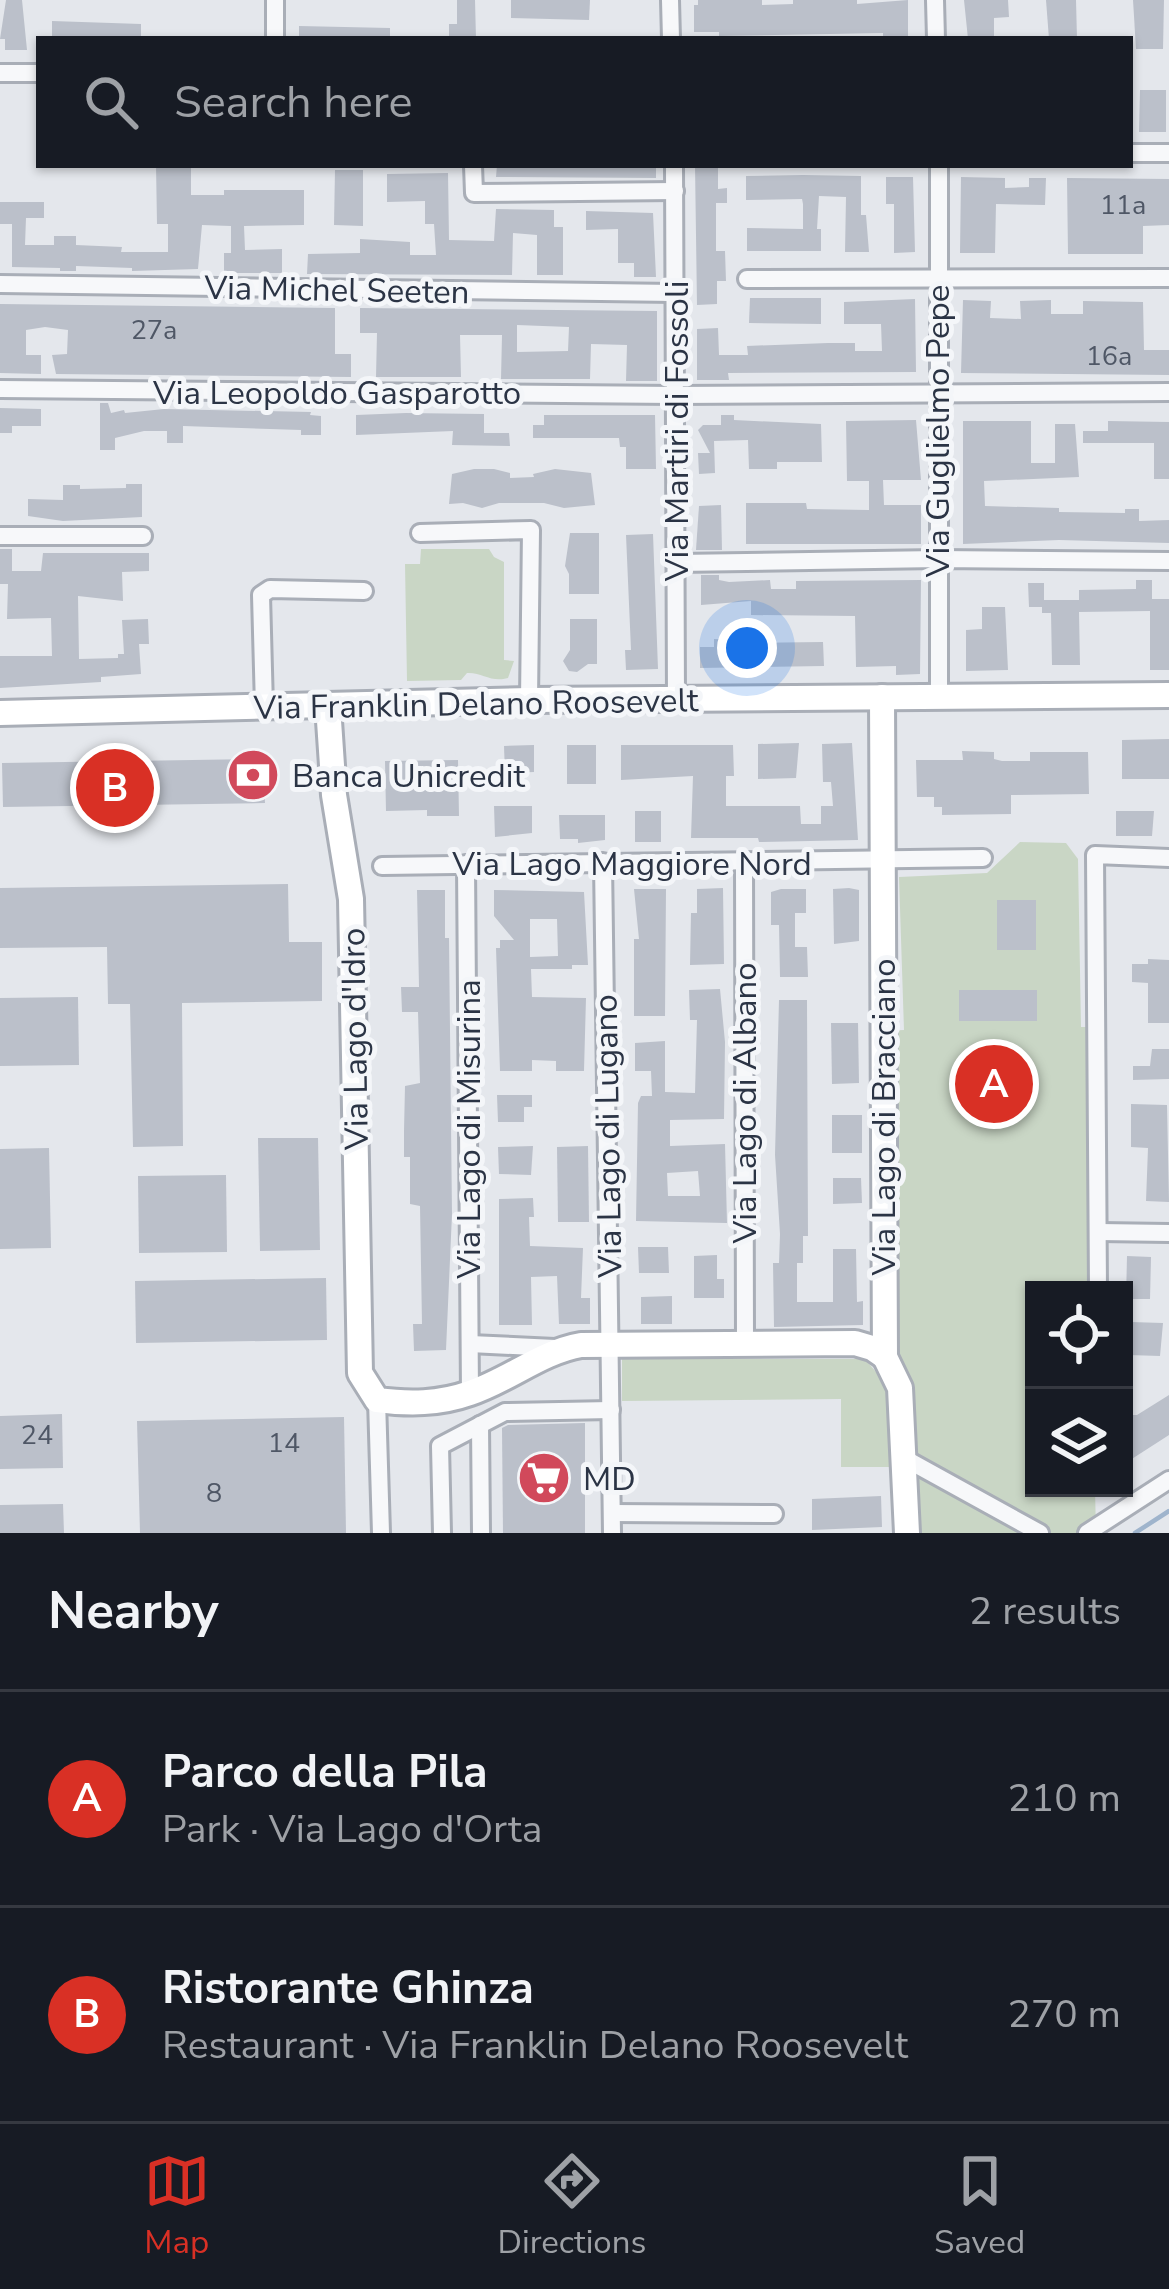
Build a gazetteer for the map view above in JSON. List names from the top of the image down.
{
  "streets": {
    "street": [
      "Via Michel Seeten",
      "Via Leopoldo Gasparotto",
      "Via Martiri di Fossoli",
      "Via Guglielmo Pepe",
      "Via Franklin Delano Roosevelt",
      "Via Lago Maggiore Nord",
      "Via Lago d'Idro",
      "Via Lago di Albano",
      "Via Lago di Bracciano",
      "Via Lago di Misurina",
      "Via Lago di Lugano"
    ]
  },
  "crossings": [
    ["Via Michel Seeten", "Via Martiri di Fossoli"],
    ["Via Leopoldo Gasparotto", "Via Martiri di Fossoli"],
    ["Via Leopoldo Gasparotto", "Via Guglielmo Pepe"],
    ["Via Martiri di Fossoli", "Via Franklin Delano Roosevelt"],
    ["Via Guglielmo Pepe", "Via Franklin Delano Roosevelt"],
    ["Via Franklin Delano Roosevelt", "Via Lago d'Idro"],
    ["Via Franklin Delano Roosevelt", "Via Lago di Bracciano"],
    ["Via Lago Maggiore Nord", "Via Lago di Albano"],
    ["Via Lago Maggiore Nord", "Via Lago di Bracciano"],
    ["Via Lago Maggiore Nord", "Via Lago di Misurina"],
    ["Via Lago Maggiore Nord", "Via Lago di Lugano"]
  ],
  "places": {
    "bank": ["Banca Unicredit"],
    "supermarket": ["MD"]
  },
  "house_numbers": [
    "11a",
    "27a",
    "16a",
    "24",
    "14",
    "8"
  ],
  "page": {
    "search": "Search here",
    "pins": ["B", "A"],
    "heading": ["Nearby", "2 results"],
    "list": [
      {
        "mark": "A",
        "name": "Parco della Pila",
        "note": "Park · Via Lago d'Orta",
        "value": "210 m"
      },
      {
        "mark": "B",
        "name": "Ristorante Ghinza",
        "note": "Restaurant · Via Franklin Delano Roosevelt",
        "value": "270 m"
      }
    ],
    "nav": ["Map", "Directions", "Saved"]
  }
}
